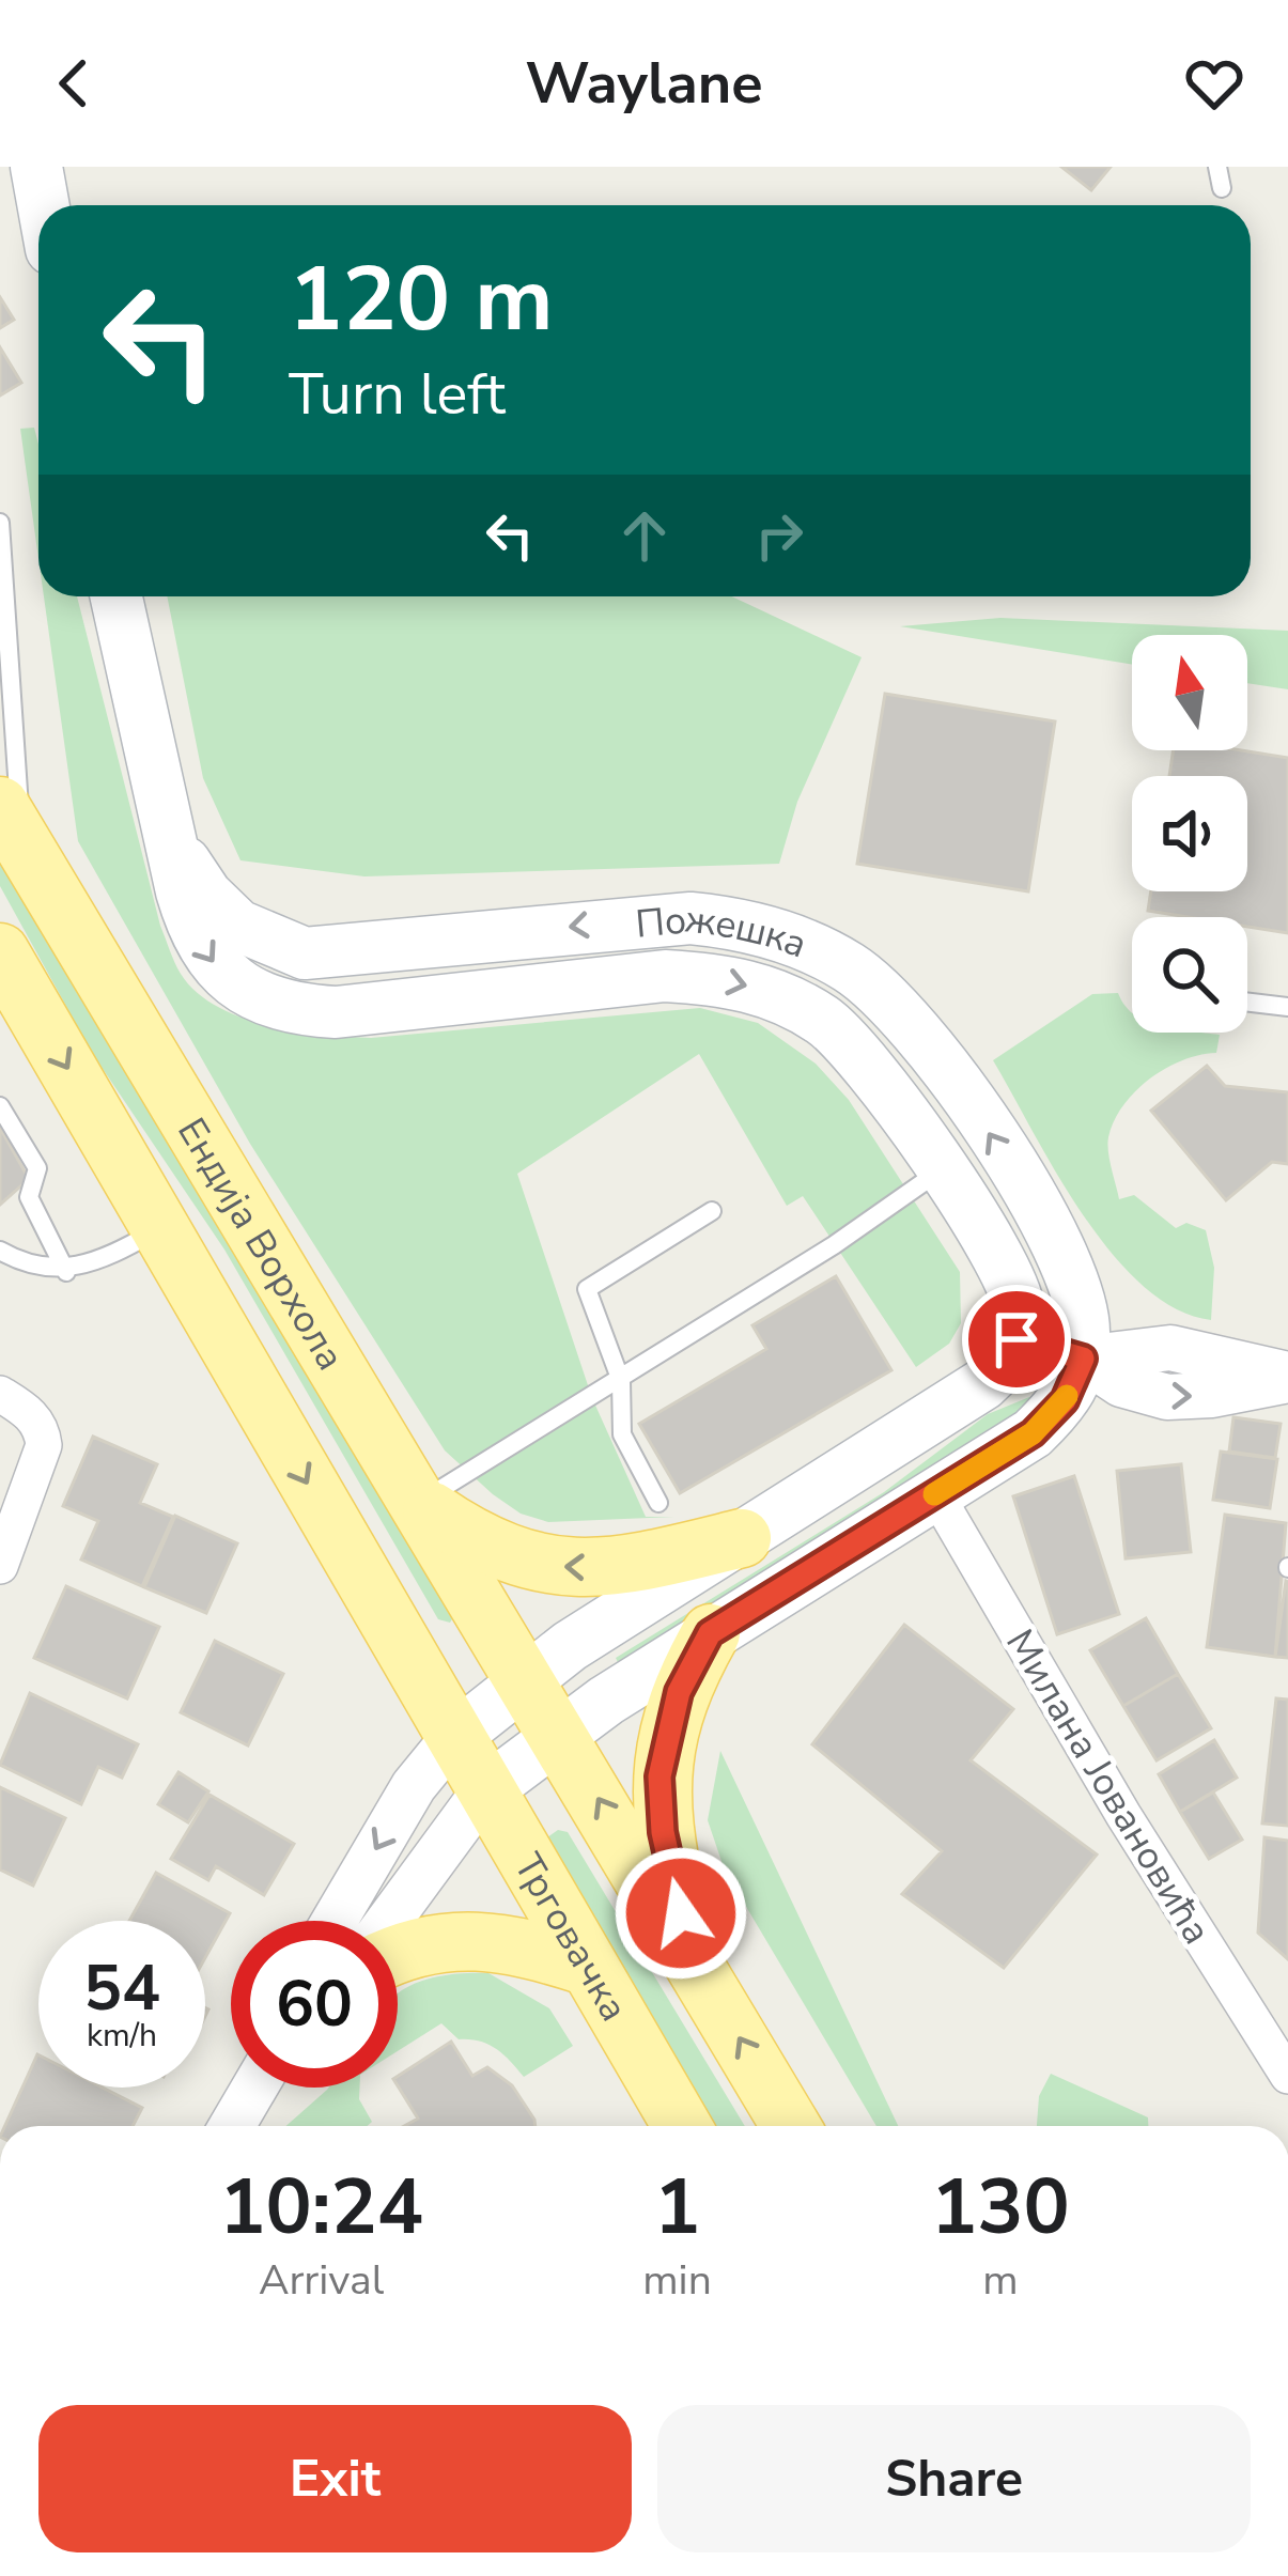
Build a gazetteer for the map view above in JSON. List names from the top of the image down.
{
  "streets": {
    "main road": ["Пожешка", "Ендија Ворхола", "Трговачка"],
    "street": ["Милана Јовановића"]
  },
  "crossings": [
    ["Ендија Ворхола", "Трговачка"]
  ],
  "north": "top",
  "page": {
    "header": "Waylane",
    "turn": ["120 m", "Turn left"],
    "speed": "54 km/h",
    "limit": "60",
    "eta": [
      "10:24",
      "Arrival",
      "1",
      "min",
      "130",
      "m"
    ],
    "buttons": ["Exit", "Share"]
  }
}
